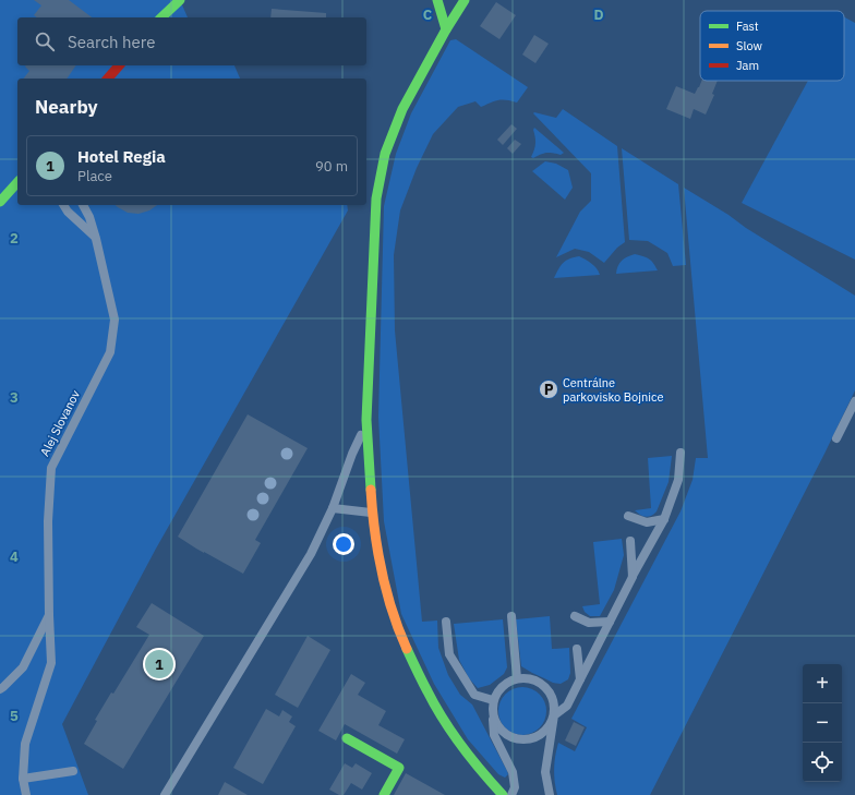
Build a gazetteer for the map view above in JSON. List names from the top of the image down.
{
  "streets": {
    "lane": ["Alej Slovanov"]
  },
  "places": {
    "parking": ["Centrálne parkovisko Bojnice"]
  },
  "legend": ["Fast", "Slow", "Jam"],
  "page": {
    "search": "Search here",
    "heading": "Nearby",
    "list": [
      {
        "mark": "1",
        "name": "Hotel Regia",
        "note": "Place",
        "value": "90 m"
      }
    ],
    "pins": "1",
    "map_buttons": ["+", "−"]
  },
  "grid": {
    "columns": ["C", "D"],
    "rows": [
      "2",
      "3",
      "4",
      "5"
    ]
  }
}
